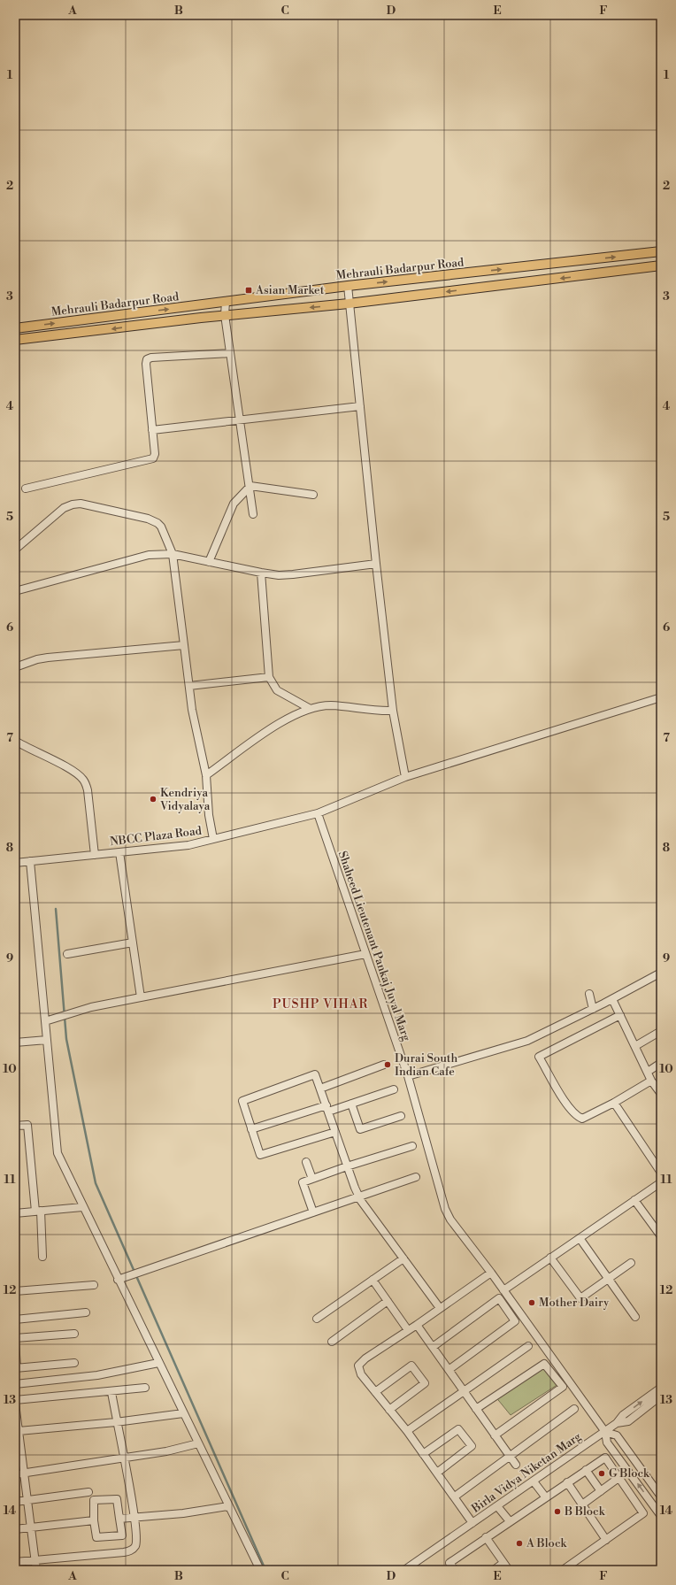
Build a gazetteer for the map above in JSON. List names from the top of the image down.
{
  "streets": {
    "main road": ["Mehrauli Badarpur Road"],
    "street": ["NBCC Plaza Road", "Shaheed Lieutenant Pankaj Juyal Marg", "Birla Vidya Niketan Marg"]
  },
  "crossings": [
    ["NBCC Plaza Road", "Shaheed Lieutenant Pankaj Juyal Marg"],
    ["Shaheed Lieutenant Pankaj Juyal Marg", "Birla Vidya Niketan Marg"]
  ],
  "districts": ["PUSHP VIHAR"],
  "places": {
    "transit": ["Asian Market"],
    "other": [
      "Kendriya Vidyalaya",
      "Durai South Indian Cafe",
      "Mother Dairy",
      "G Block",
      "B Block",
      "A Block"
    ]
  },
  "grid": {
    "columns": [
      "A",
      "B",
      "C",
      "D",
      "E",
      "F"
    ],
    "rows": [
      "1",
      "2",
      "3",
      "4",
      "5",
      "6",
      "7",
      "8",
      "9",
      "10",
      "11",
      "12",
      "13",
      "14"
    ]
  }
}
